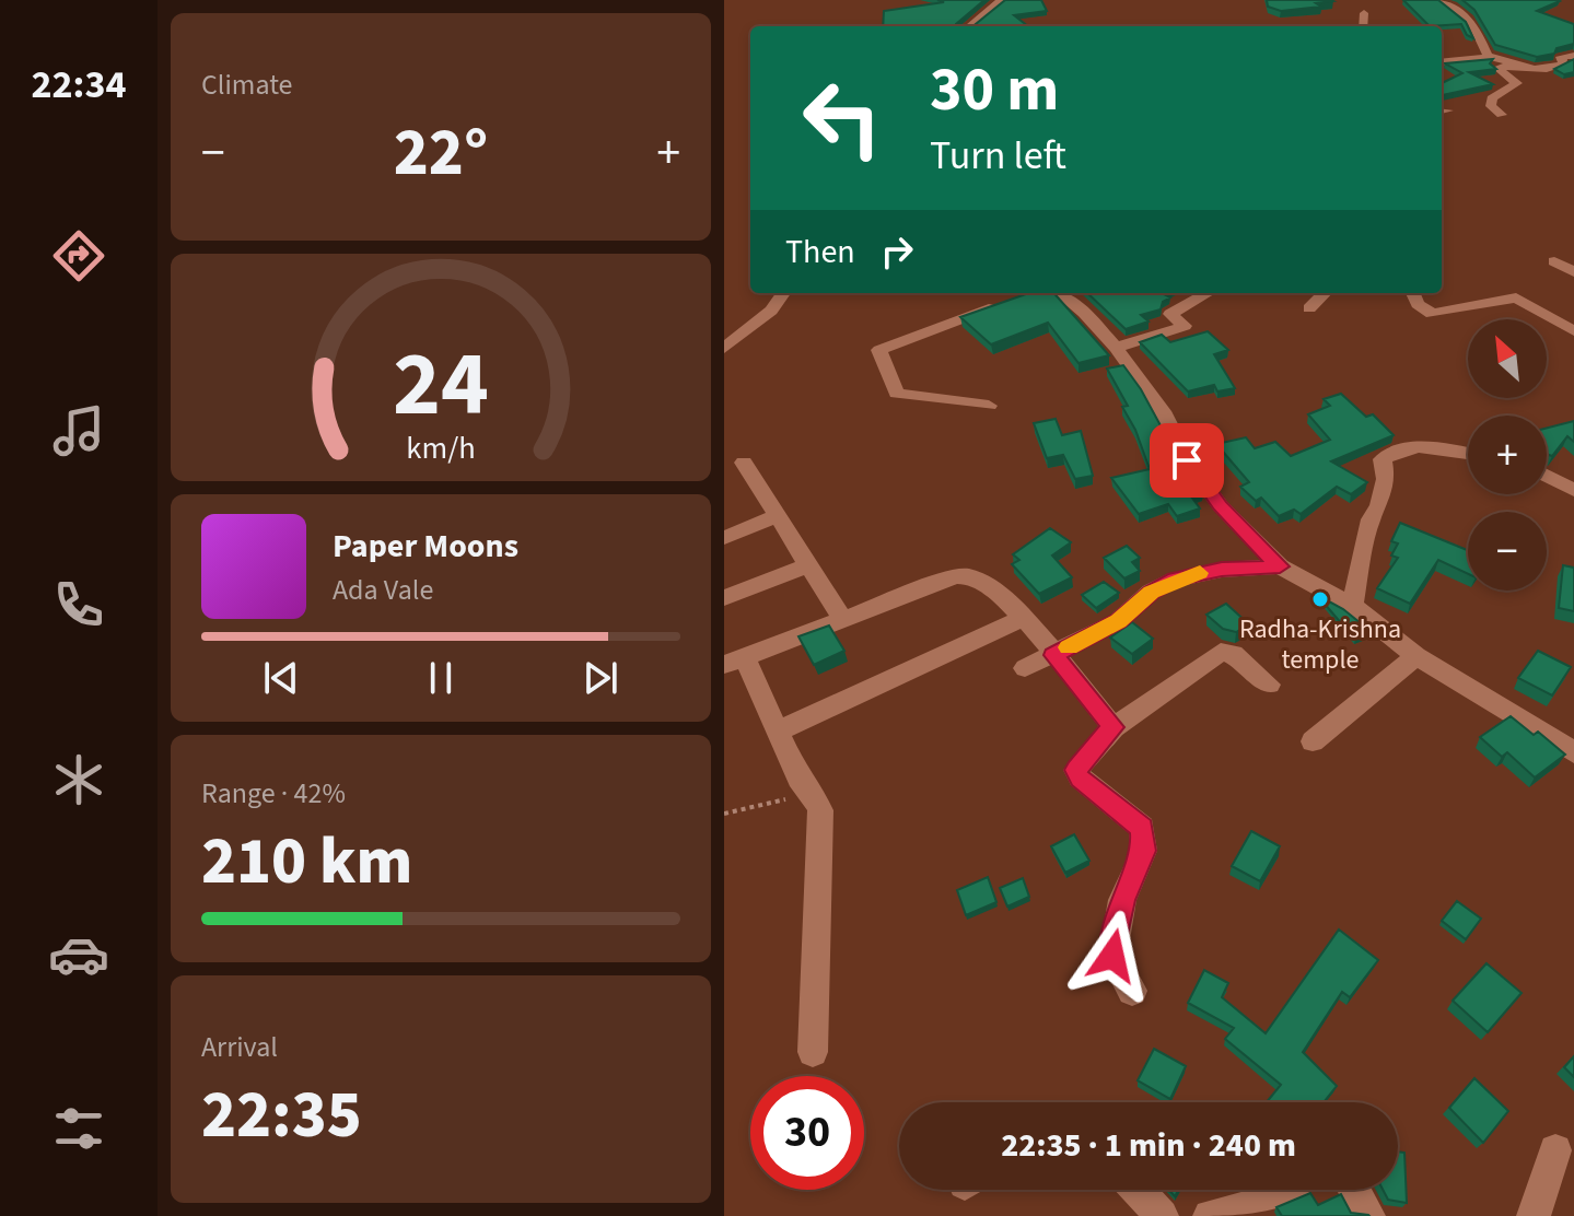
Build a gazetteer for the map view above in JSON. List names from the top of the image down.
{
  "places": ["Radha-Krishna temple"],
  "north": "top left",
  "page": {
    "tabs": "22:34",
    "tile": [
      "Climate",
      ["Range · 42%", "210 km"],
      ["Arrival", "22:35"]
    ],
    "turn": ["30 m", "Turn left"],
    "heat": ["−", "22°", "+"],
    "then": "Then",
    "map_buttons": ["+", "−"],
    "song": ["Paper Moons", "Ada Vale"],
    "limit": "30",
    "trip": "22:35 · 1 min · 240 m",
    "gauge": ["24", "km/h"]
  }
}
